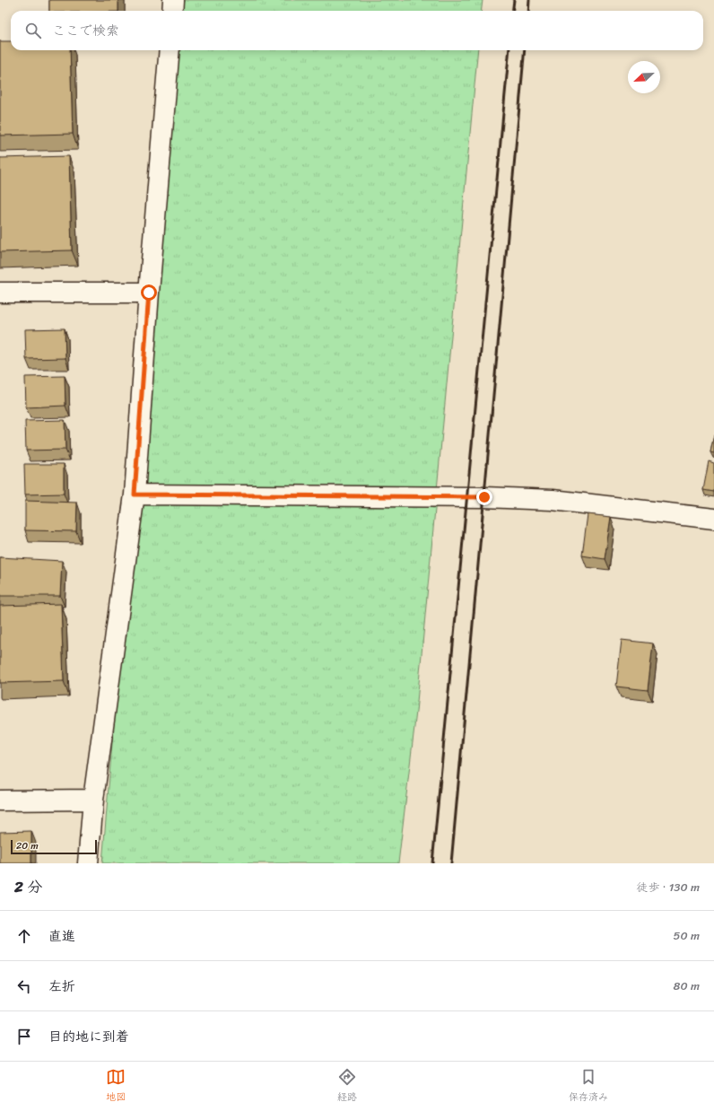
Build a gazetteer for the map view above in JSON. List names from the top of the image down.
{
  "scale_bar": "20 m",
  "north": "bottom left",
  "page": {
    "search": "ここで検索",
    "scale": "20 m",
    "heading": ["2 分", "徒歩 · 130 m"],
    "list": [
      ["直進", "50 m"],
      ["左折", "80 m"],
      "目的地に到着"
    ],
    "nav": ["地図", "経路", "保存済み"]
  }
}
